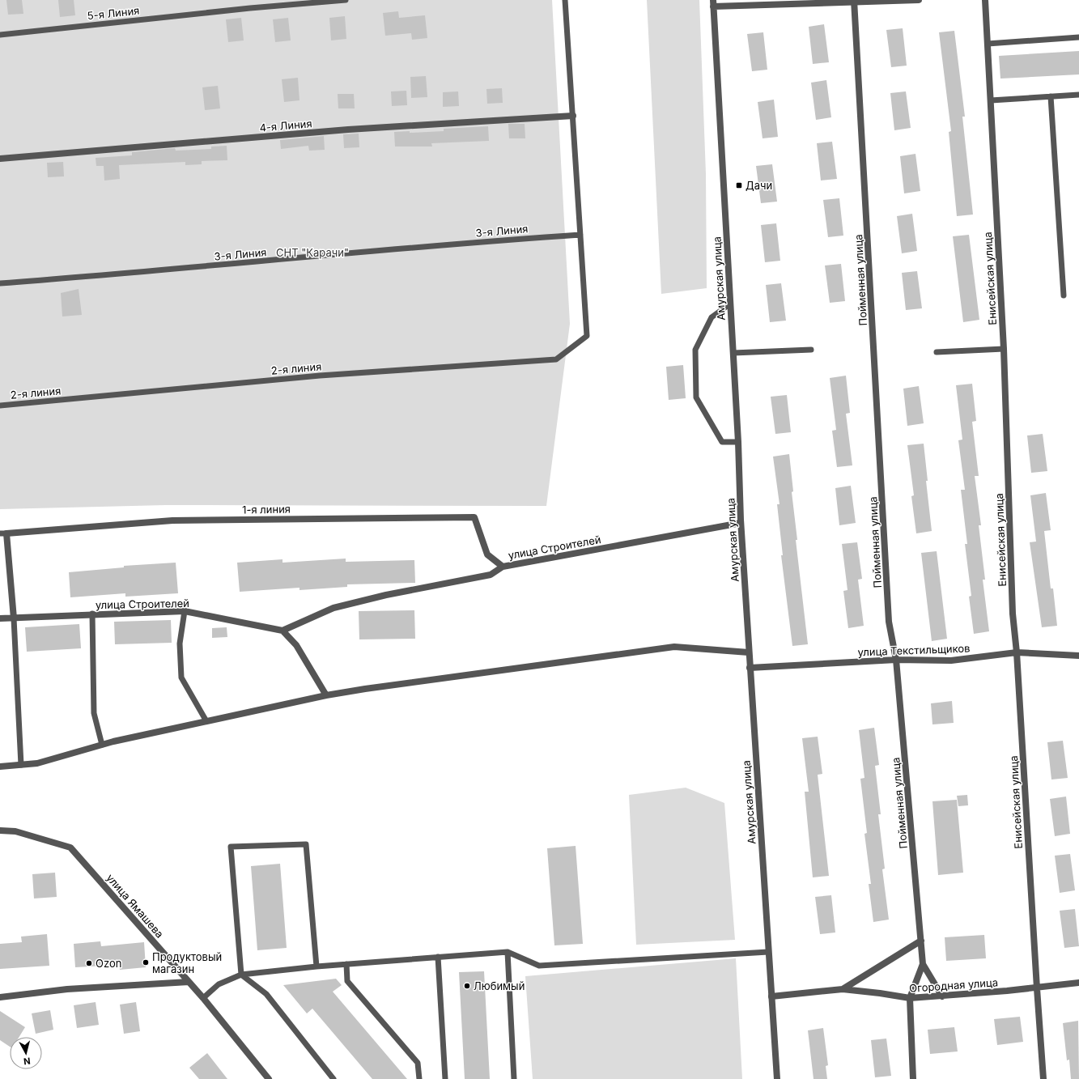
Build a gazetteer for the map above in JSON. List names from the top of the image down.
{
  "streets": {
    "street": [
      "4-я Линия",
      "Амурская улица",
      "Енисейская улица",
      "Пойменная улица",
      "1-я линия",
      "улица Строителей",
      "улица Текстильщиков",
      "улица Ямашева",
      "Огородная улица"
    ],
    "lane": ["5-я Линия", "3-я Линия", "2-я линия"]
  },
  "crossings": [
    ["3-я Линия", "2-я линия"],
    ["Амурская улица", "улица Строителей"],
    ["Амурская улица", "улица Текстильщиков"],
    ["Амурская улица", "Огородная улица"],
    ["Енисейская улица", "улица Текстильщиков"],
    ["Енисейская улица", "Огородная улица"],
    ["Пойменная улица", "улица Текстильщиков"],
    ["Пойменная улица", "Огородная улица"],
    ["1-я линия", "улица Строителей"]
  ],
  "parks": ["СНТ \"Карачи\""],
  "places": {
    "transit": ["Дачи"],
    "other": ["Продуктовый магазин", "Ozon", "Любимый"]
  },
  "north": "bottom"
}
